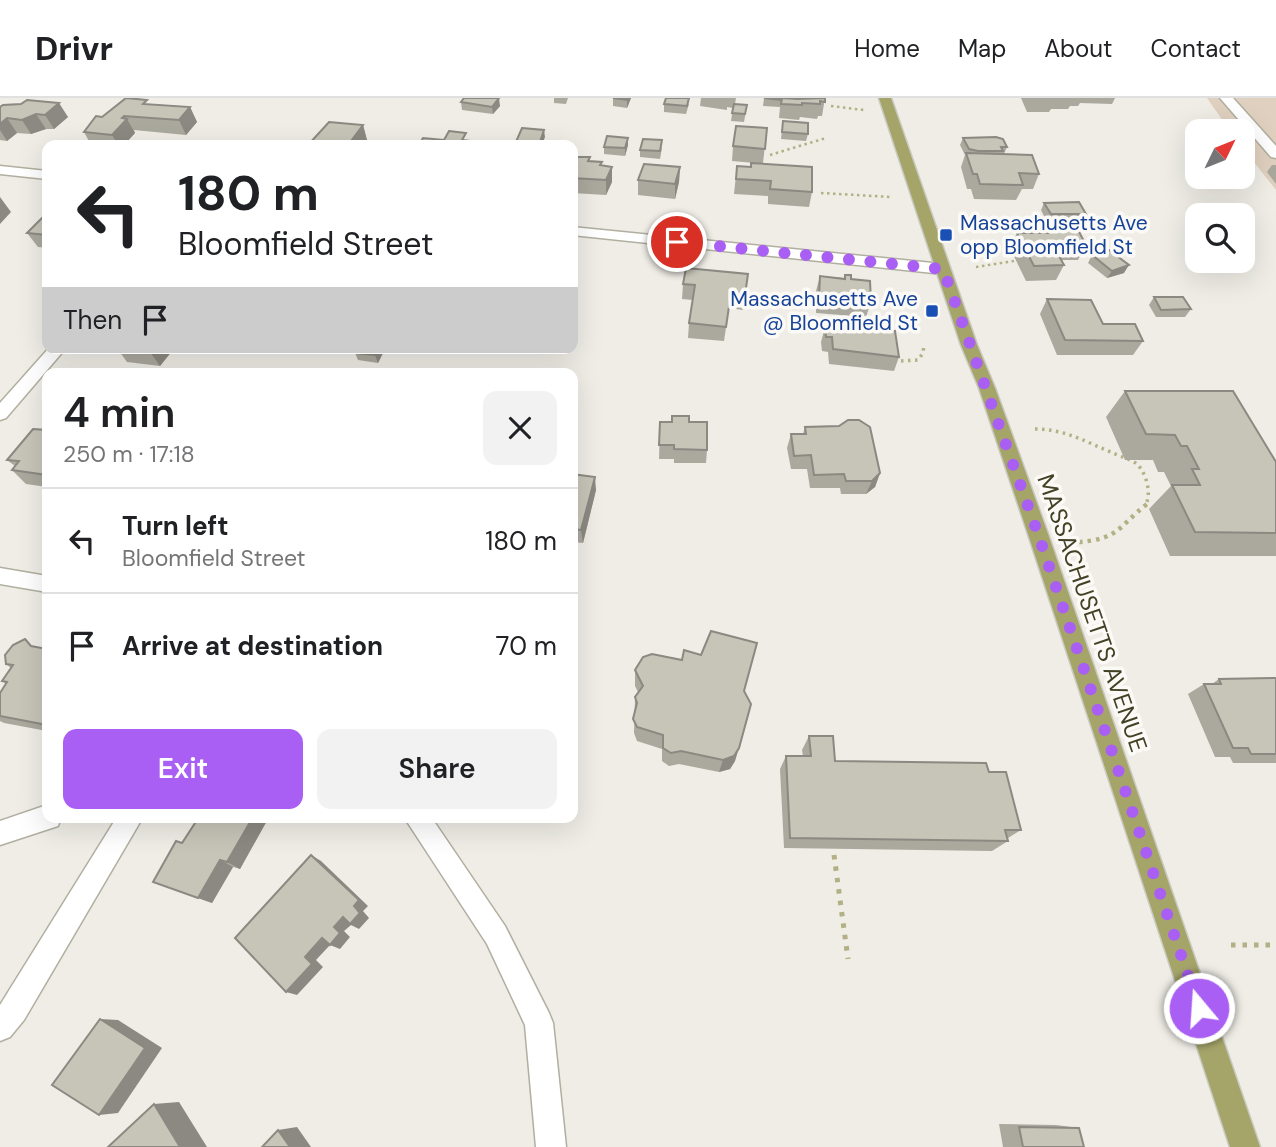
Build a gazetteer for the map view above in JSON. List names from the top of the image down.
{
  "streets": {
    "main road": ["MASSACHUSETTS AVENUE"]
  },
  "places": {
    "transit": ["Massachusetts Ave opp Bloomfield St", "Massachusetts Ave @ Bloomfield St"]
  },
  "north": "top right",
  "page": {
    "header": "Drivr",
    "nav": [
      "Home",
      "Map",
      "About",
      "Contact"
    ],
    "turn": ["180 m", "Bloomfield Street"],
    "then": "Then",
    "heading": ["4 min", "250 m · 17:18"],
    "list": [
      {
        "name": "Turn left",
        "note": "Bloomfield Street",
        "value": "180 m"
      },
      {
        "name": "Arrive at destination",
        "value": "70 m"
      }
    ],
    "buttons": ["Exit", "Share"]
  }
}
